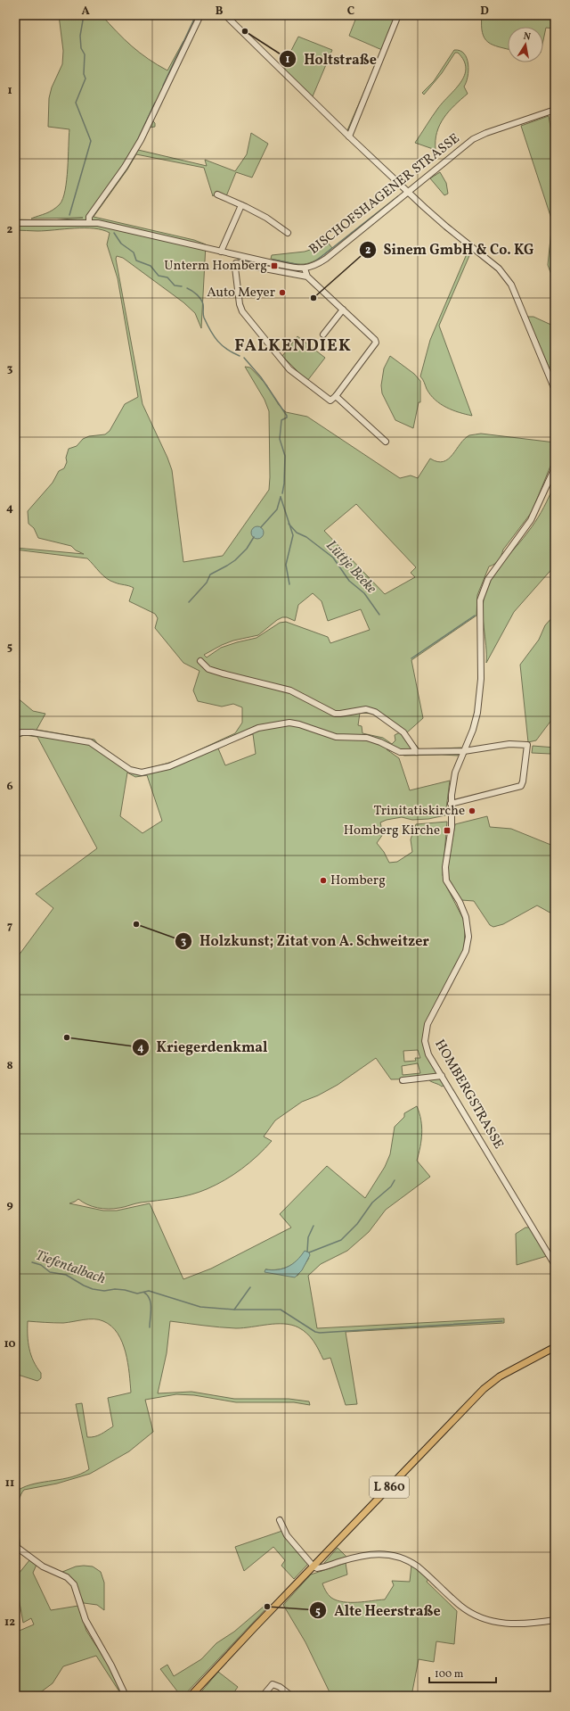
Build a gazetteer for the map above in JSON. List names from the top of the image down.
{
  "streets": {
    "main road": ["L 860"],
    "street": ["BISCHOFSHAGENER STRASSE", "HOMBERGSTRASSE"]
  },
  "districts": ["FALKENDIEK"],
  "water": ["Lüttje Beeke", "Tiefentalbach"],
  "places": {
    "other": [
      "Holtstraße",
      "Auto Meyer",
      "Sinem GmbH & Co. KG",
      "Trinitatiskirche",
      "Homberg",
      "Holzkunst; Zitat von A. Schweitzer",
      "Kriegerdenkmal",
      "Alte Heerstraße"
    ],
    "transit": ["Unterm Homberg", "Homberg Kirche"]
  },
  "scale_bar": "100 m",
  "north": "top",
  "grid": {
    "columns": [
      "A",
      "B",
      "C",
      "D"
    ],
    "rows": [
      "1",
      "2",
      "3",
      "4",
      "5",
      "6",
      "7",
      "8",
      "9",
      "10",
      "11",
      "12"
    ]
  }
}
